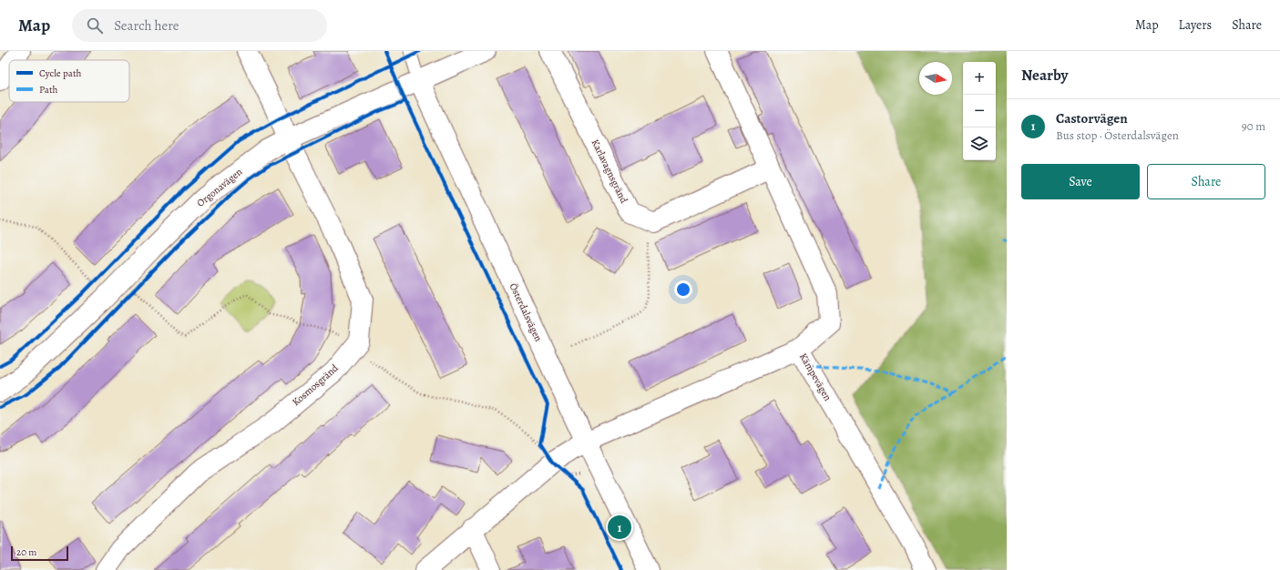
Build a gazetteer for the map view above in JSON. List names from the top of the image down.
{
  "streets": {
    "street": [
      "Karlavagnsgränd",
      "Orgonavägen",
      "Österdalsvägen",
      "Kämpevägen",
      "Kosmosgränd"
    ]
  },
  "crossings": [
    ["Orgonavägen", "Österdalsvägen"],
    ["Orgonavägen", "Kosmosgränd"],
    ["Österdalsvägen", "Kämpevägen"]
  ],
  "legend": ["Cycle path", "Path"],
  "scale_bar": "20 m",
  "north": "right",
  "page": {
    "header": "Map",
    "search": "Search here",
    "nav": ["Map", "Layers", "Share"],
    "heading": "Nearby",
    "map_buttons": ["+", "−"],
    "list": [
      {
        "mark": "1",
        "name": "Castorvägen",
        "note": "Bus stop · Österdalsvägen",
        "value": "90 m"
      }
    ],
    "buttons": ["Save", "Share"],
    "pins": "1",
    "scale": "20 m"
  }
}
